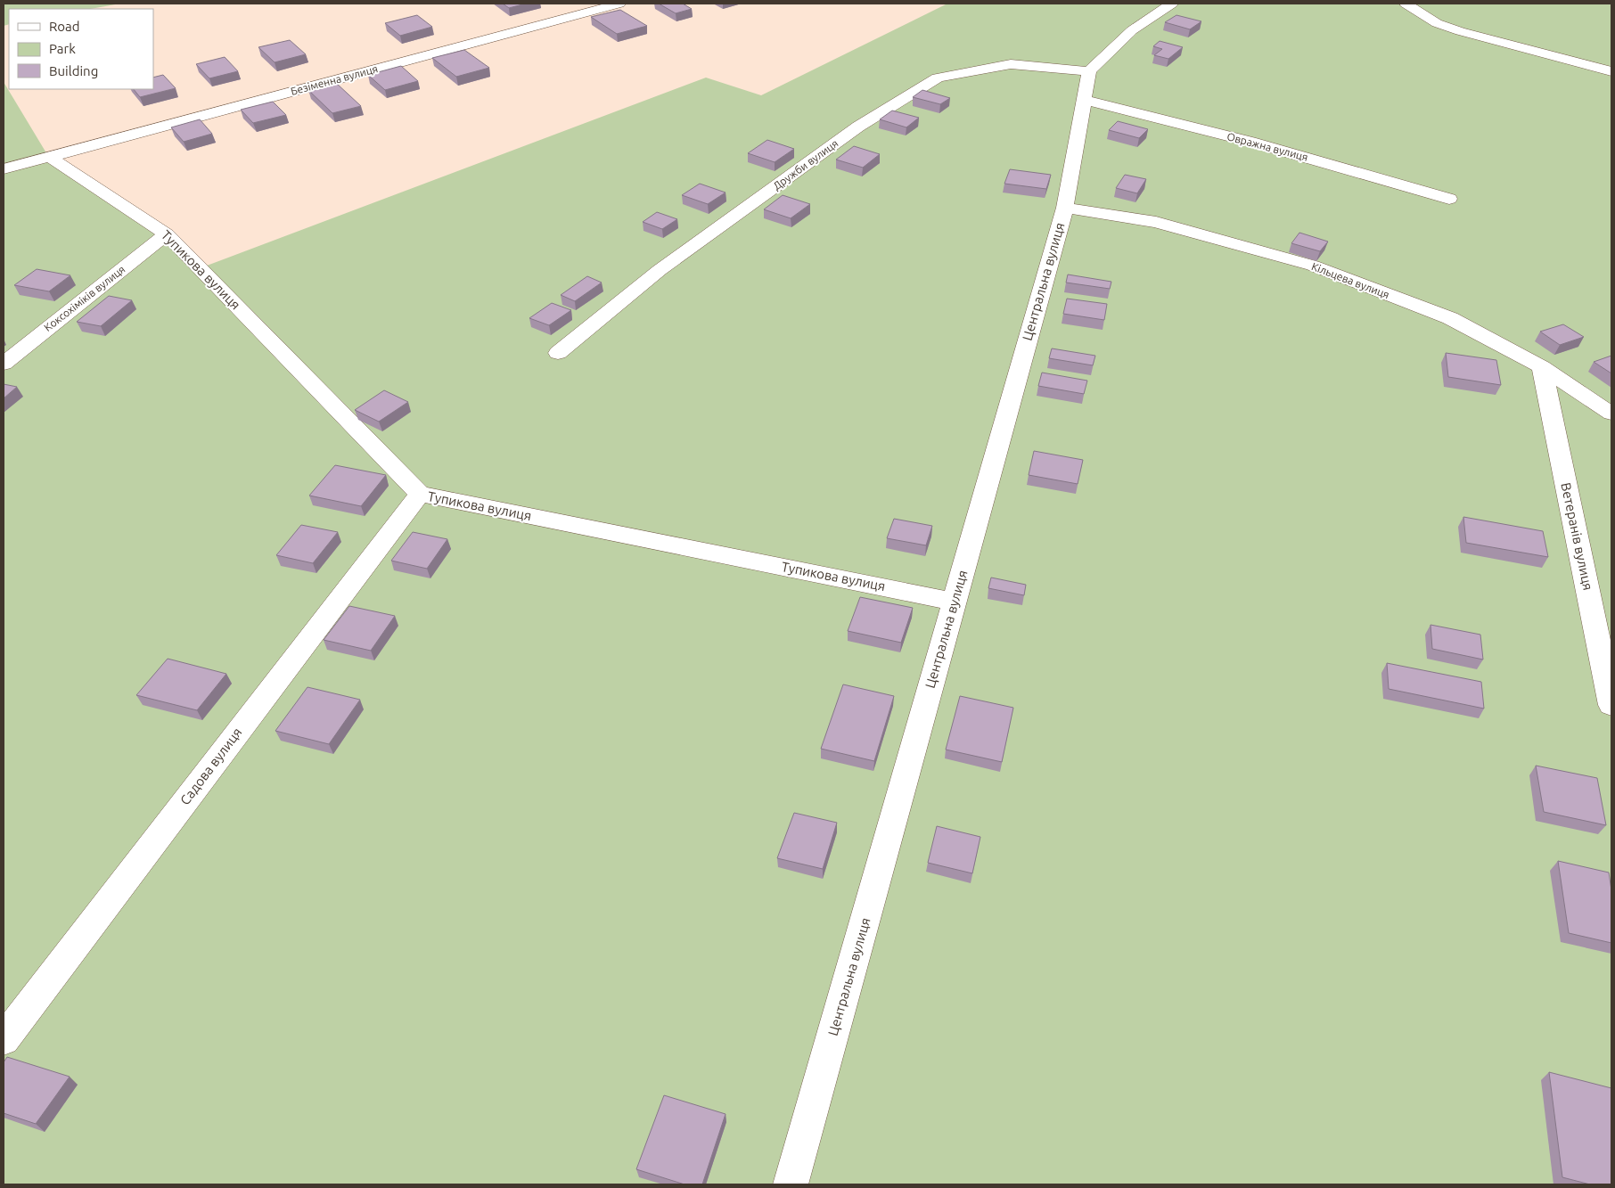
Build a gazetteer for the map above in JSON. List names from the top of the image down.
{
  "streets": {
    "street": [
      "Безіменна вулиця",
      "Овражна вулиця",
      "Дружби вулиця",
      "Тупикова вулиця",
      "Кільцева вулиця",
      "Центральна вулиця",
      "Коксохіміків вулиця",
      "Ветеранів вулиця",
      "Садова вулиця"
    ]
  },
  "crossings": [
    ["Безіменна вулиця", "Тупикова вулиця"],
    ["Овражна вулиця", "Центральна вулиця"],
    ["Дружби вулиця", "Центральна вулиця"],
    ["Тупикова вулиця", "Центральна вулиця"],
    ["Тупикова вулиця", "Коксохіміків вулиця"],
    ["Тупикова вулиця", "Садова вулиця"],
    ["Кільцева вулиця", "Центральна вулиця"],
    ["Кільцева вулиця", "Ветеранів вулиця"]
  ],
  "legend": ["Road", "Park", "Building"]
}
